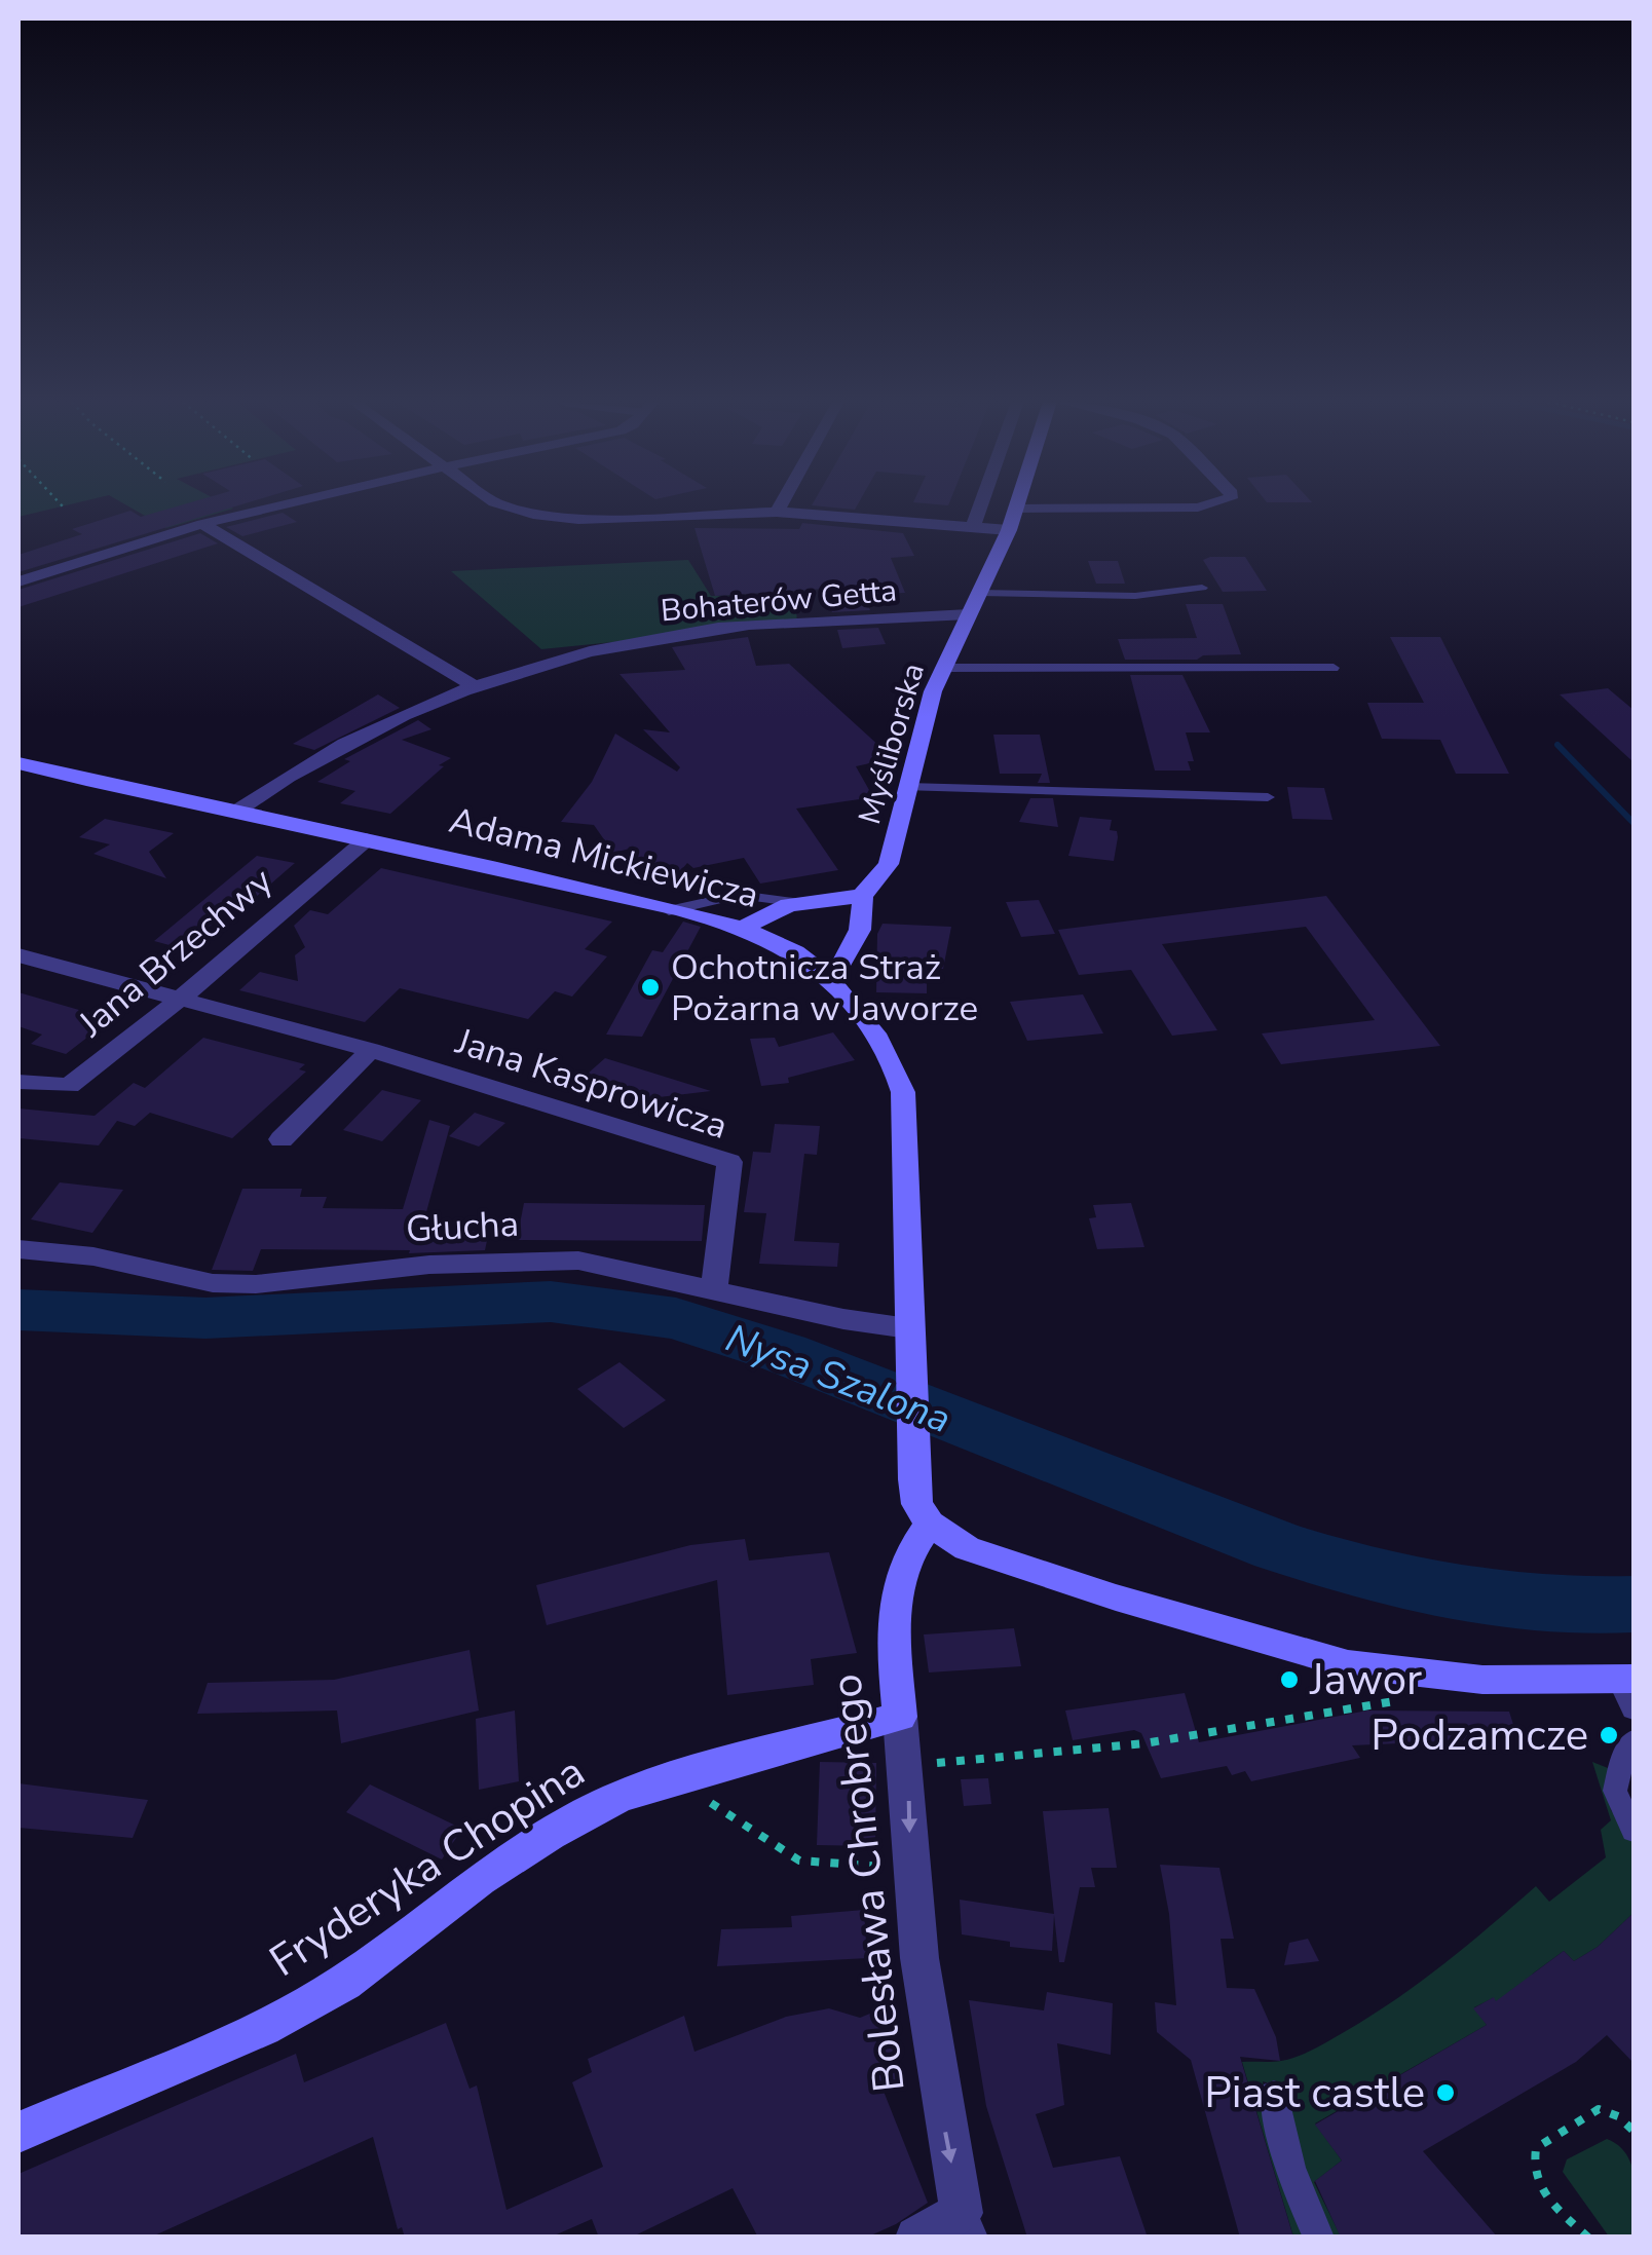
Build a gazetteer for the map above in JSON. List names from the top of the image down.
{
  "streets": {
    "street": [
      "Bohaterów Getta",
      "Myśliborska",
      "Adama Mickiewicza",
      "Jana Brzechwy",
      "Jana Kasprowicza",
      "Głucha",
      "Fryderyka Chopina",
      "Bolesława Chrobrego"
    ]
  },
  "crossings": [
    ["Bohaterów Getta", "Myśliborska"],
    ["Bohaterów Getta", "Adama Mickiewicza"],
    ["Myśliborska", "Adama Mickiewicza"],
    ["Adama Mickiewicza", "Jana Brzechwy"],
    ["Adama Mickiewicza", "Głucha"],
    ["Adama Mickiewicza", "Bolesława Chrobrego"],
    ["Jana Brzechwy", "Jana Kasprowicza"],
    ["Jana Kasprowicza", "Głucha"],
    ["Fryderyka Chopina", "Bolesława Chrobrego"]
  ],
  "one_way": ["Bolesława Chrobrego"],
  "water": ["Nysa Szalona"],
  "places": [
    "Ochotnicza Straż Pożarna w Jaworze",
    "Jawor",
    "Podzamcze",
    "Piast castle"
  ]
}
